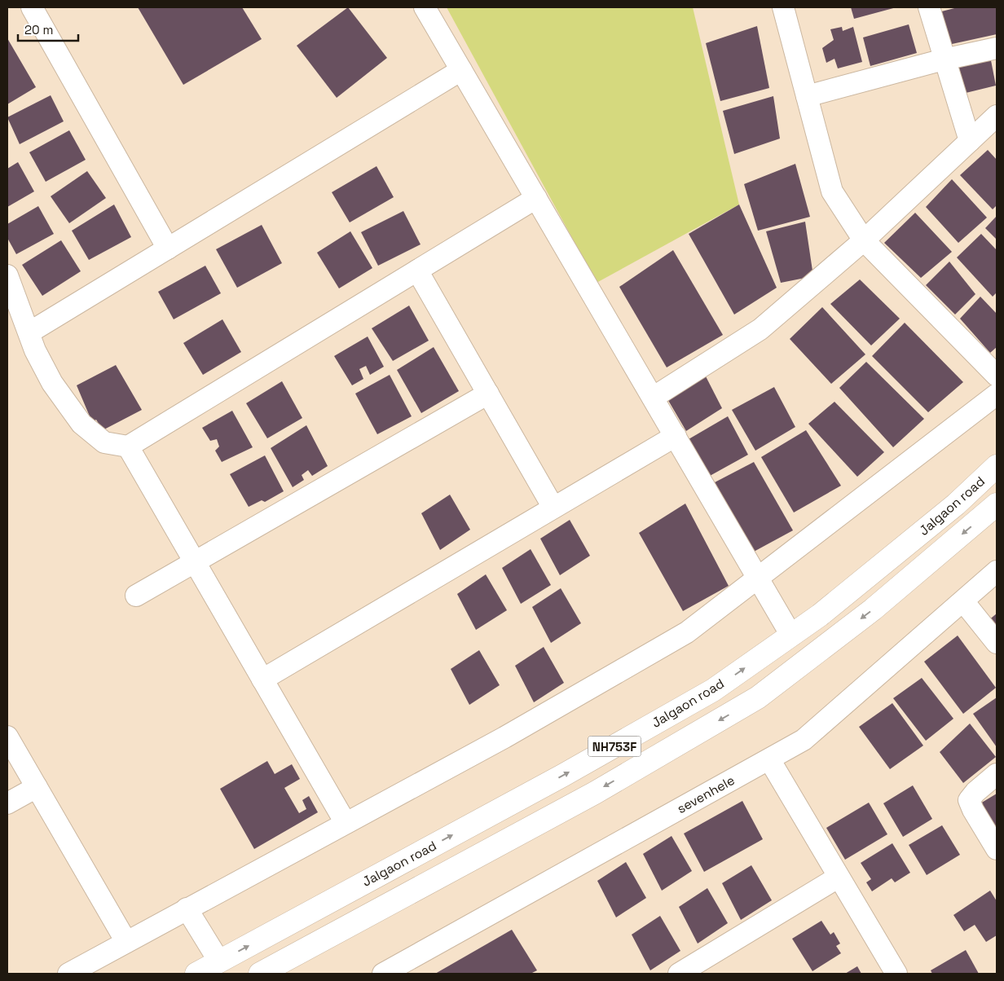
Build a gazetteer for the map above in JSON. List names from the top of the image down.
{
  "streets": {
    "highway": ["Jalgaon road", "NH753F"],
    "street": ["sevenhele"]
  },
  "scale_bar": "20 m"
}
